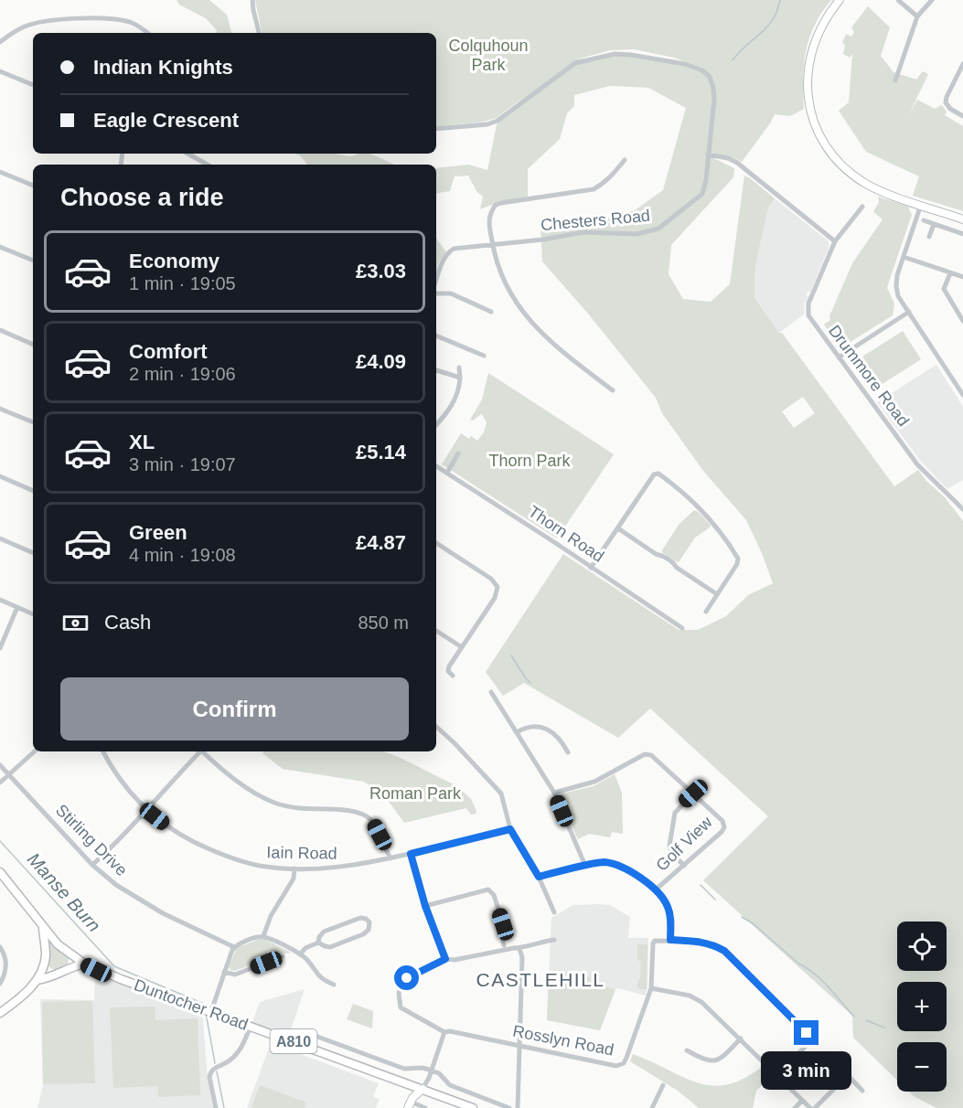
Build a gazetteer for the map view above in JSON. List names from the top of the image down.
{
  "streets": {
    "main road": ["Duntocher Road", "A810"],
    "street": [
      "Chesters Road",
      "Drummore Road",
      "Thorn Road",
      "Stirling Drive",
      "Golf View",
      "Iain Road",
      "Rosslyn Road"
    ]
  },
  "districts": ["CASTLEHILL"],
  "water": ["Manse Burn"],
  "parks": ["Colquhoun Park", "Thorn Park", "Roman Park"],
  "page": {
    "banner": ["Indian Knights", "Eagle Crescent"],
    "heading": "Choose a ride",
    "list": [
      {
        "name": "Economy",
        "note": "1 min · 19:05",
        "value": "£3.03"
      },
      {
        "name": "Comfort",
        "note": "2 min · 19:06",
        "value": "£4.09"
      },
      {
        "name": "XL",
        "note": "3 min · 19:07",
        "value": "£5.14"
      },
      {
        "name": "Green",
        "note": "4 min · 19:08",
        "value": "£4.87"
      }
    ],
    "pay": ["Cash", "850 m"],
    "buttons": "Confirm",
    "map_buttons": ["+", "−"],
    "bubble": "3 min"
  }
}
